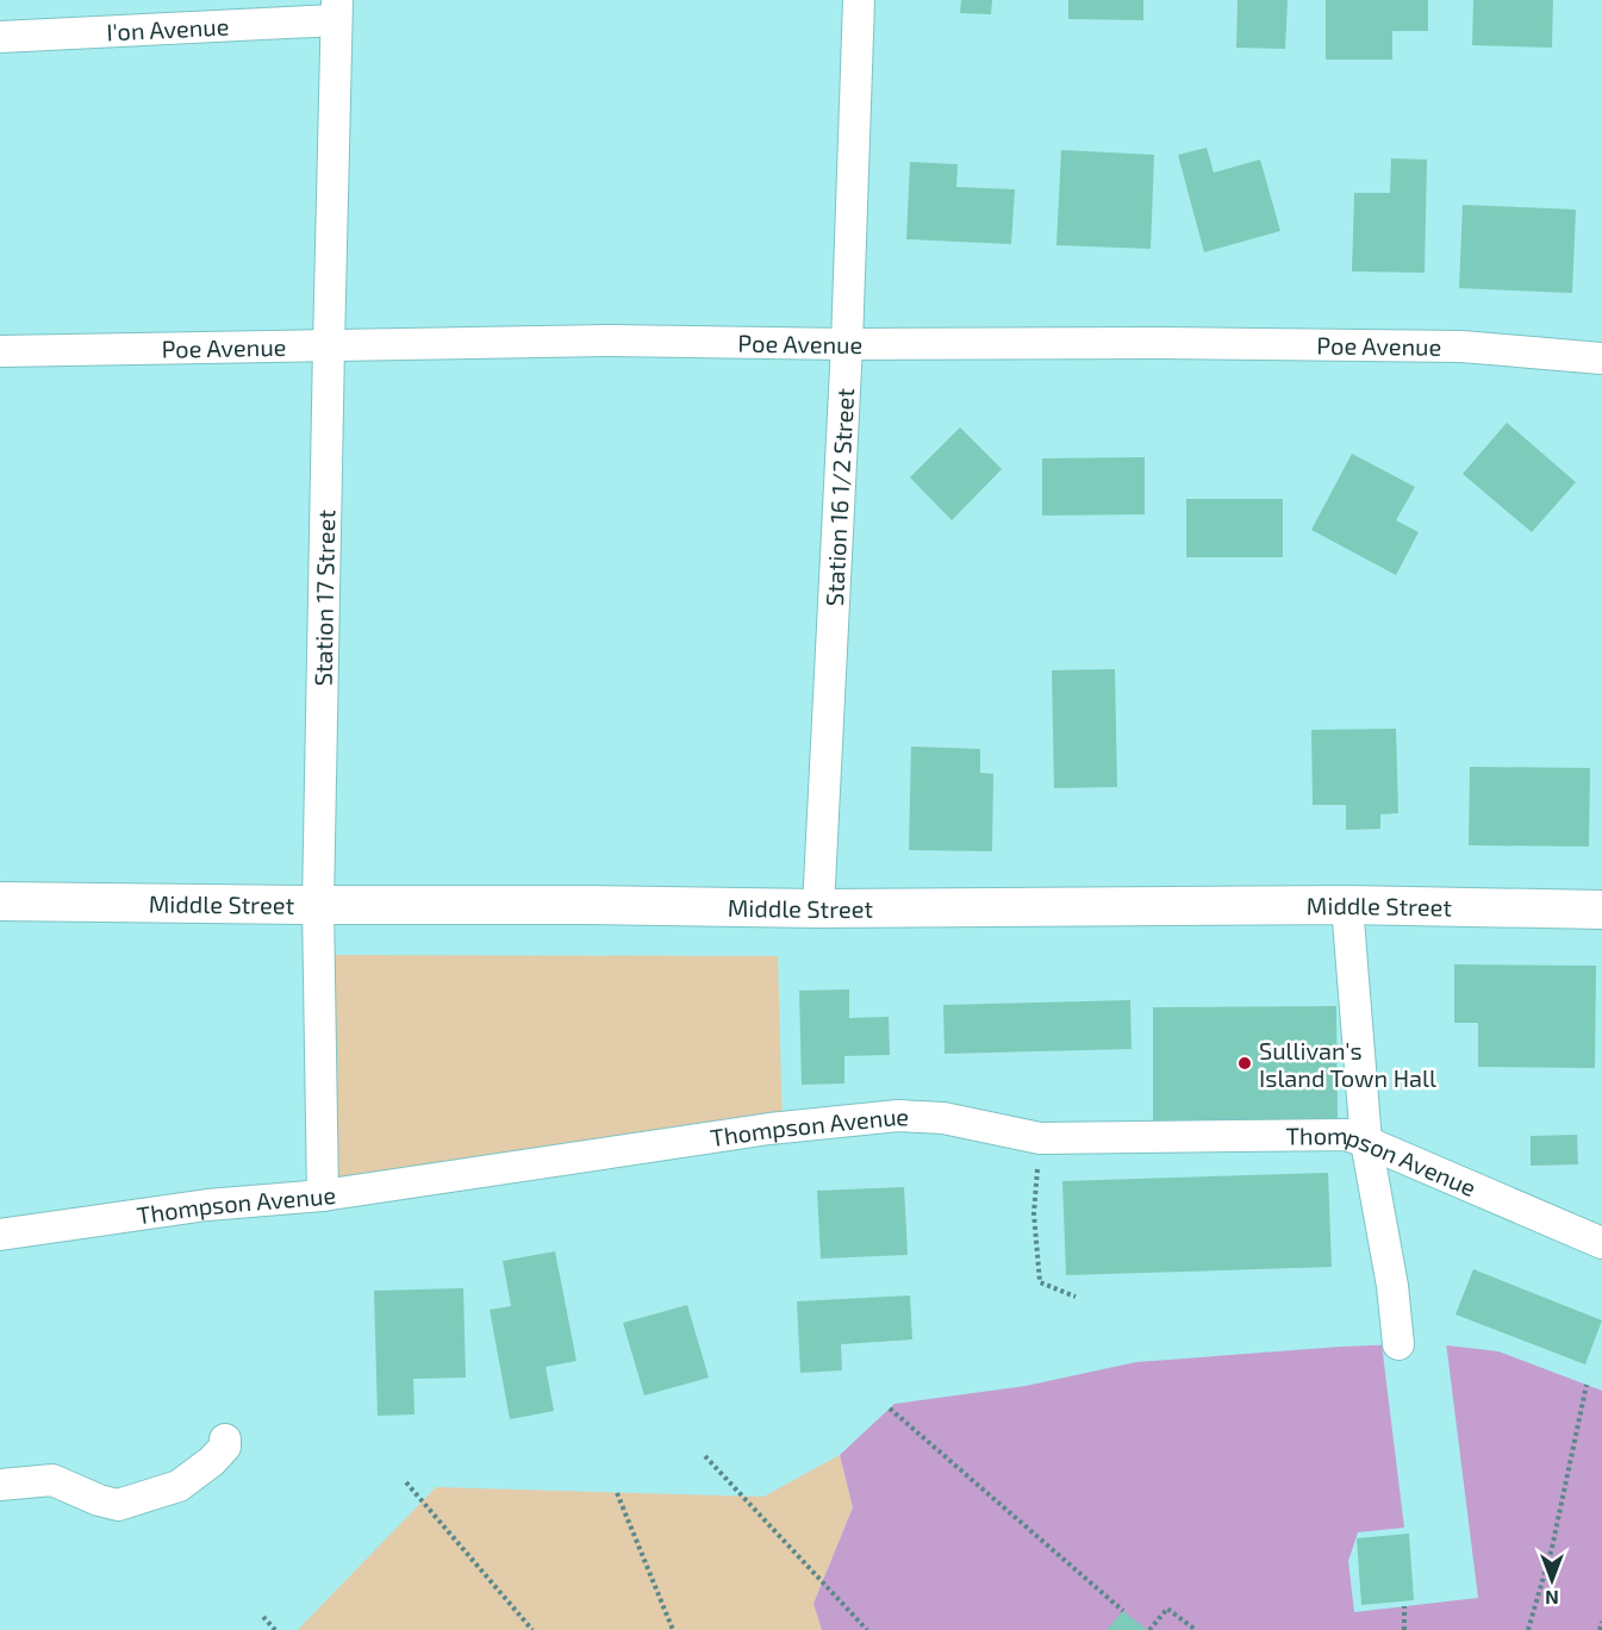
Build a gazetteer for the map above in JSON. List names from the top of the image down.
{
  "streets": {
    "street": [
      "I'on Avenue",
      "Poe Avenue",
      "Station 16 1/2 Street",
      "Station 17 Street",
      "Middle Street",
      "Thompson Avenue"
    ]
  },
  "crossings": [
    ["I'on Avenue", "Station 17 Street"],
    ["Poe Avenue", "Station 16 1/2 Street"],
    ["Poe Avenue", "Station 17 Street"],
    ["Station 16 1/2 Street", "Middle Street"],
    ["Station 17 Street", "Middle Street"],
    ["Station 17 Street", "Thompson Avenue"]
  ],
  "places": ["Sullivan's Island Town Hall"],
  "north": "bottom"
}
